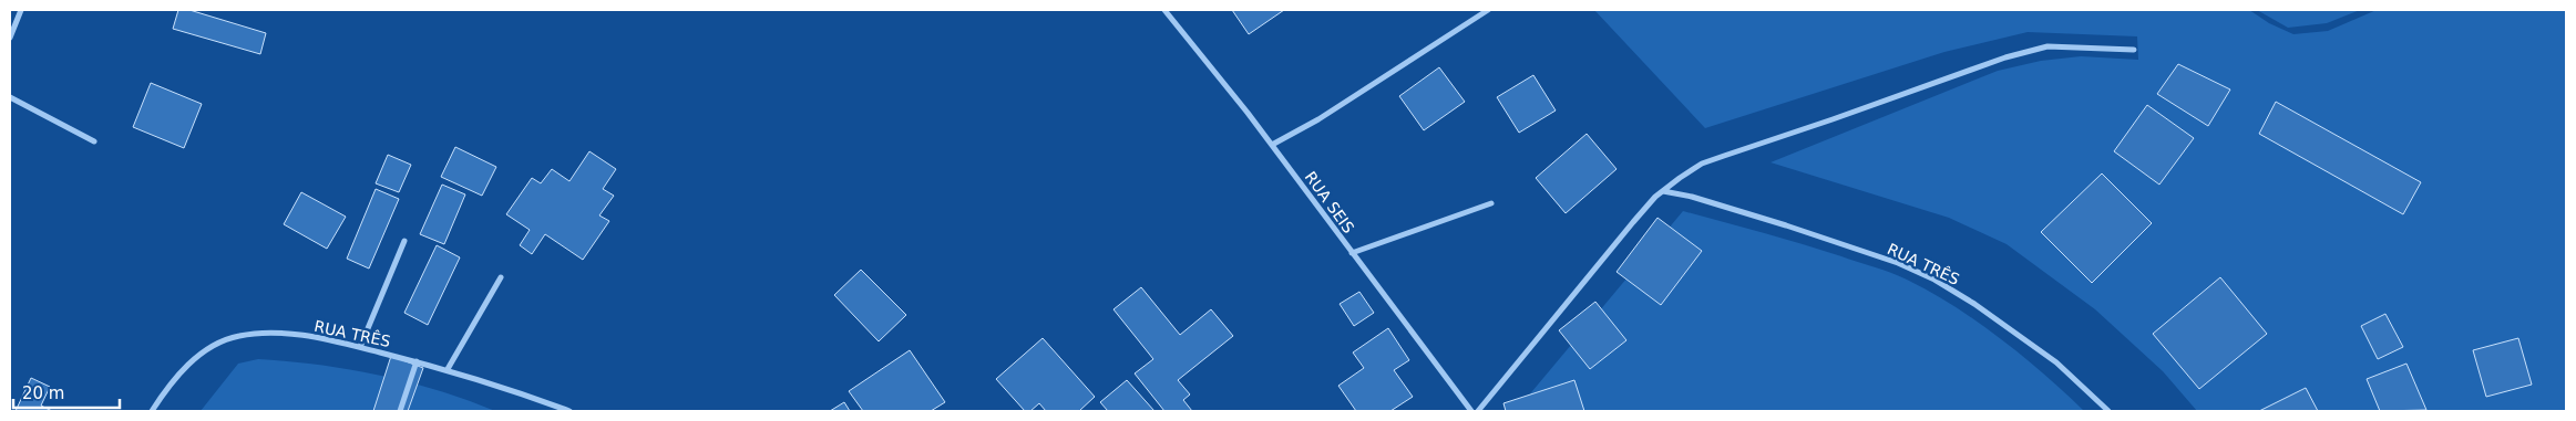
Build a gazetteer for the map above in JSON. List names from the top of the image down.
{
  "streets": {
    "street": ["RUA SEIS", "RUA TRÊS"]
  },
  "scale_bar": "20 m"
}
